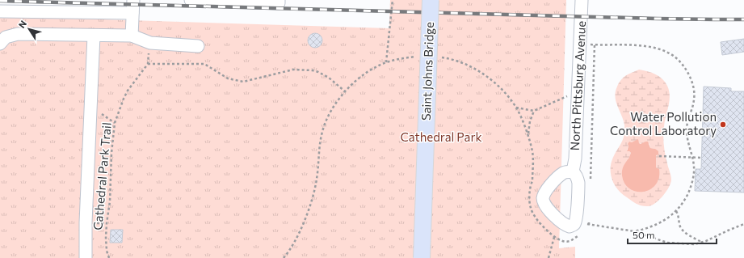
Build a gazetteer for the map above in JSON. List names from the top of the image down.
{
  "streets": {
    "main road": ["Saint Johns Bridge"],
    "street": ["North Pittsburg Avenue"],
    "path": ["Cathedral Park Trail"]
  },
  "parks": ["Cathedral Park"],
  "places": ["Water Pollution Control Laboratory"],
  "scale_bar": "50 m",
  "north": "top left"
}
